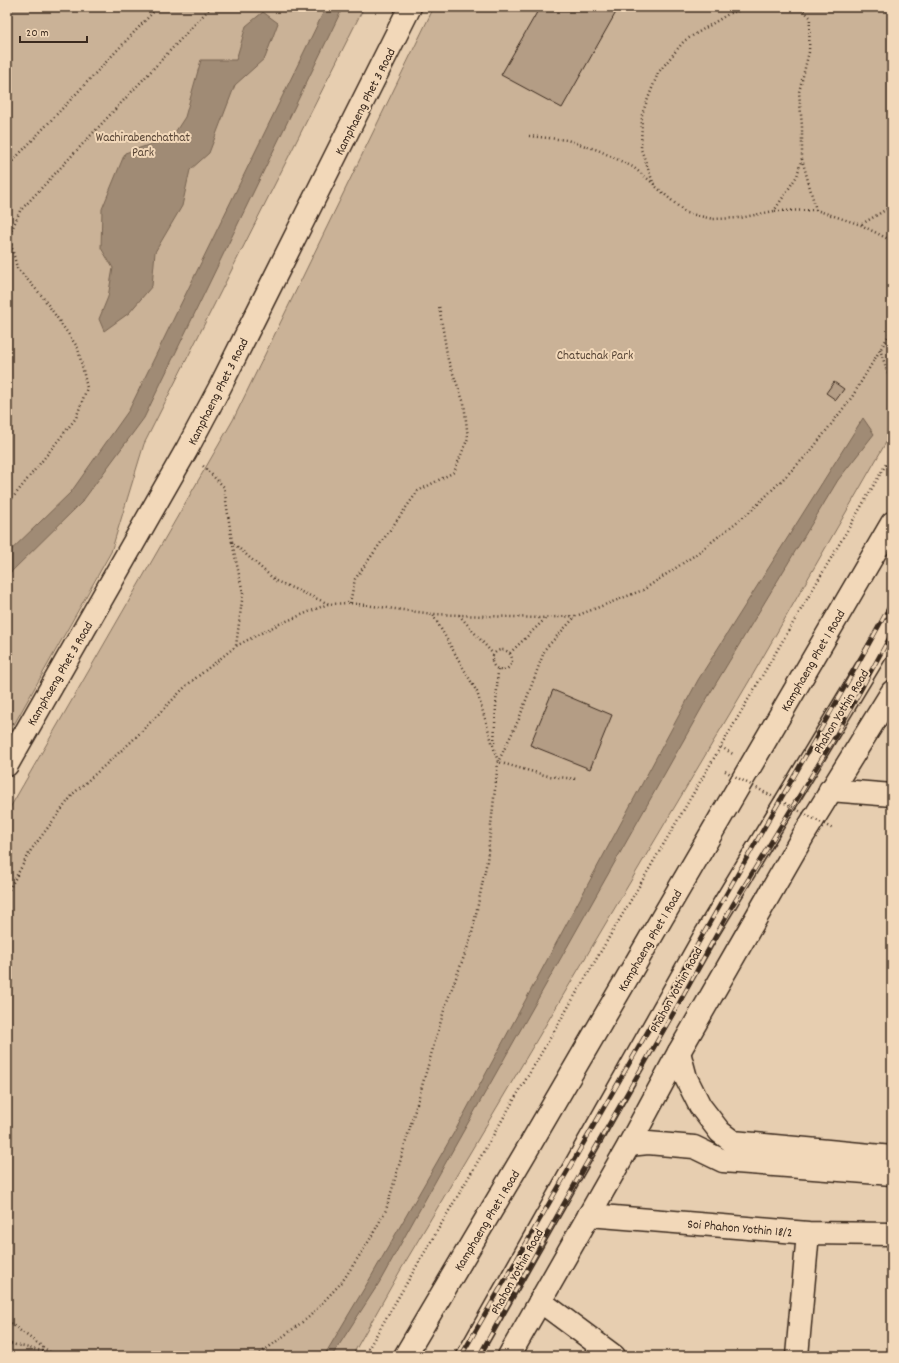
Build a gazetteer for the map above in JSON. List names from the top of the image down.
{
  "streets": {
    "main road": [
      "Kamphaeng Phet 3 Road",
      "Kamphaeng Phet 1 Road",
      "Phahon Yothin Road",
      "Soi Phahon Yothin 18/2"
    ]
  },
  "parks": ["Wachirabenchathat Park", "Chatuchak Park"],
  "scale_bar": "20 m"
}
